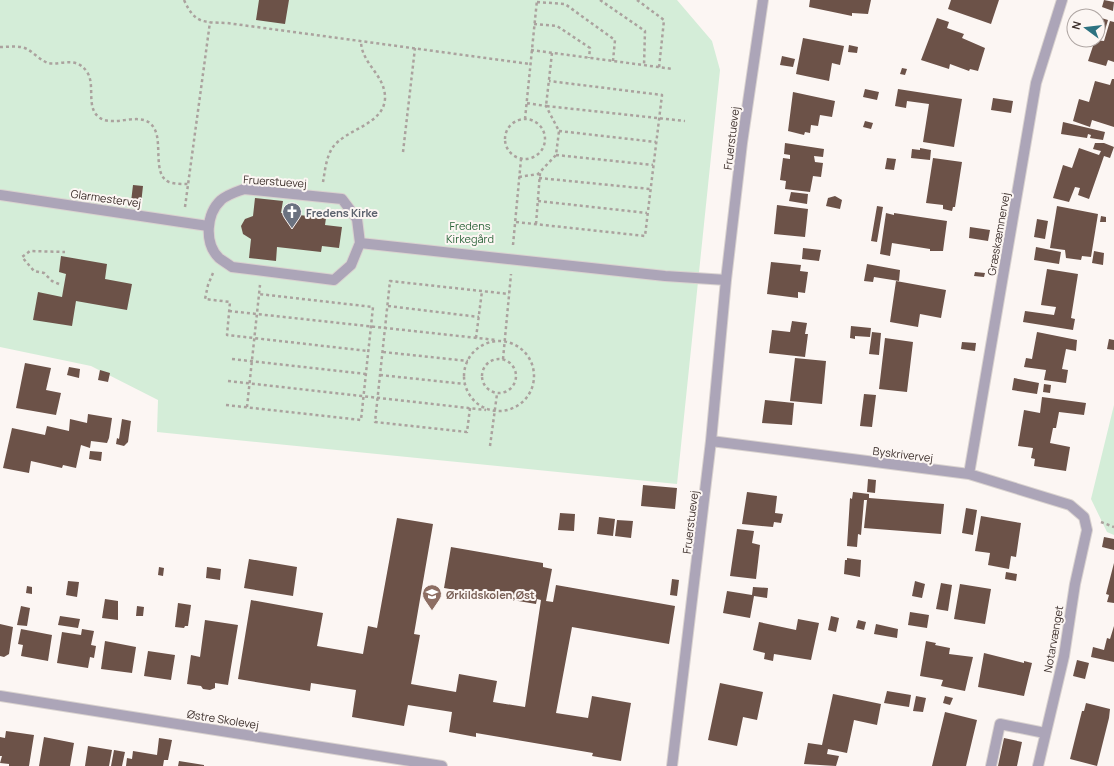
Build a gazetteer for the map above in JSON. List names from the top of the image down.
{
  "streets": {
    "street": [
      "Fruerstuevej",
      "Glarmestervej",
      "Græskæmnervej",
      "Byskrivervej",
      "Notarvænget",
      "Østre Skolevej"
    ]
  },
  "crossings": [
    ["Fruerstuevej", "Glarmestervej"],
    ["Fruerstuevej", "Byskrivervej"],
    ["Græskæmnervej", "Byskrivervej"],
    ["Byskrivervej", "Notarvænget"]
  ],
  "parks": ["Fredens Kirkegård"],
  "places": {
    "church": ["Fredens Kirke"],
    "school or university": ["Ørkildskolen,Øst"]
  },
  "north": "left"
}
